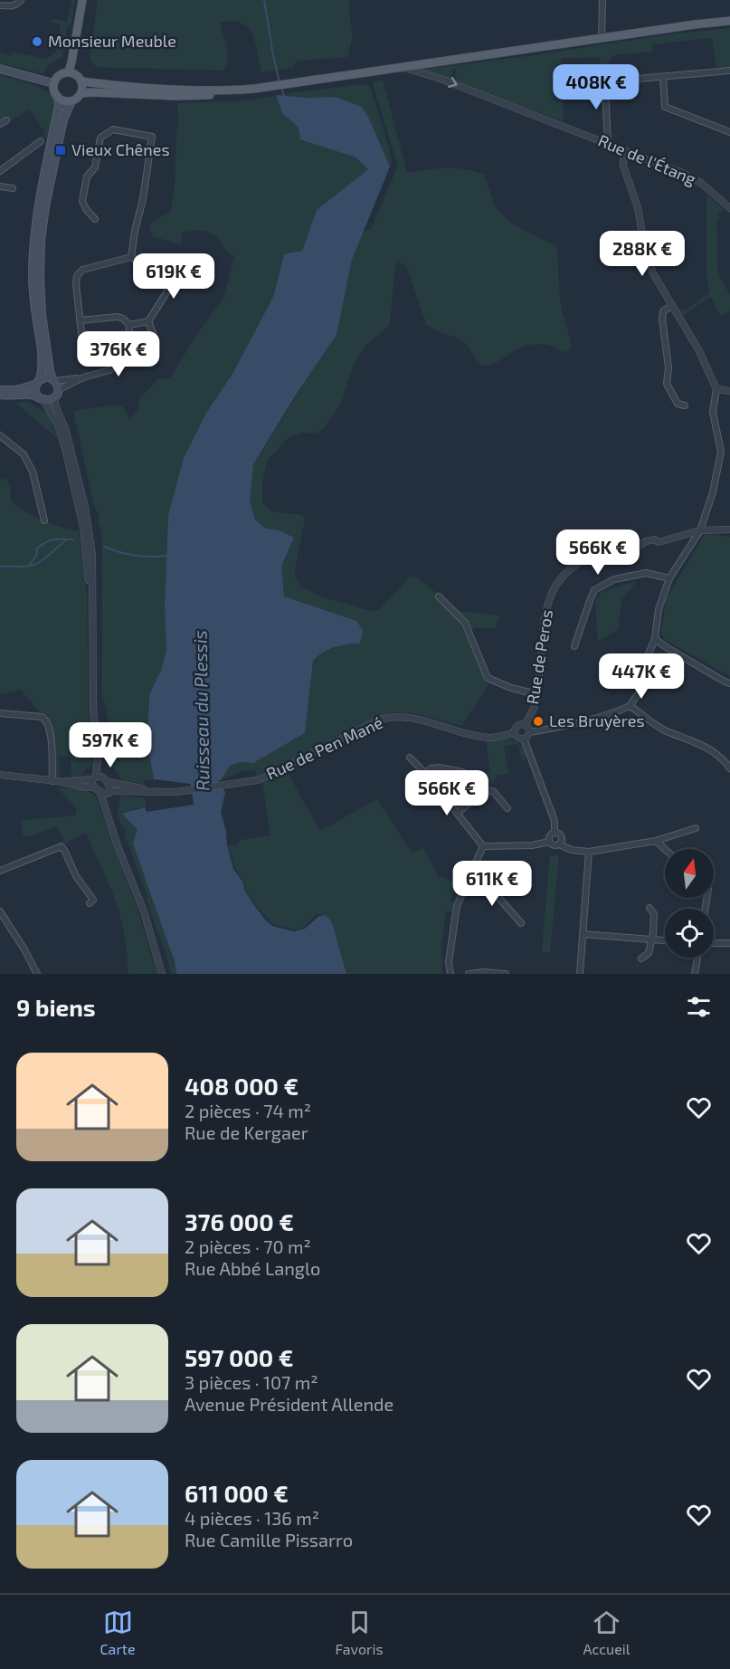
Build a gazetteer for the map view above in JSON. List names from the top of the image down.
{
  "streets": {
    "street": ["Rue de l'Étang", "Rue de Peros", "Rue de Pen Mané"]
  },
  "crossings": [
    ["Rue de Peros", "Rue de Pen Mané"]
  ],
  "one_way": ["Rue de l'Étang"],
  "water": ["Ruisseau du Plessis"],
  "places": {
    "other": ["Monsieur Meuble", "Les Bruyères"],
    "transit": ["Vieux Chênes"]
  },
  "north": "top",
  "page": {
    "price": [
      "408K €",
      "288K €",
      "619K €",
      "376K €",
      "566K €",
      "447K €",
      "597K €",
      "566K €",
      "611K €"
    ],
    "heading": "9 biens",
    "list": [
      {
        "name": "408 000 €",
        "note": "2 pièces · 74 m² · Rue de Kergaer"
      },
      {
        "name": "376 000 €",
        "note": "2 pièces · 70 m² · Rue Abbé Langlo"
      },
      {
        "name": "597 000 €",
        "note": "3 pièces · 107 m² · Avenue Président Allende"
      },
      {
        "name": "611 000 €",
        "note": "4 pièces · 136 m² · Rue Camille Pissarro"
      }
    ],
    "tabs": ["Carte", "Favoris", "Accueil"]
  }
}
